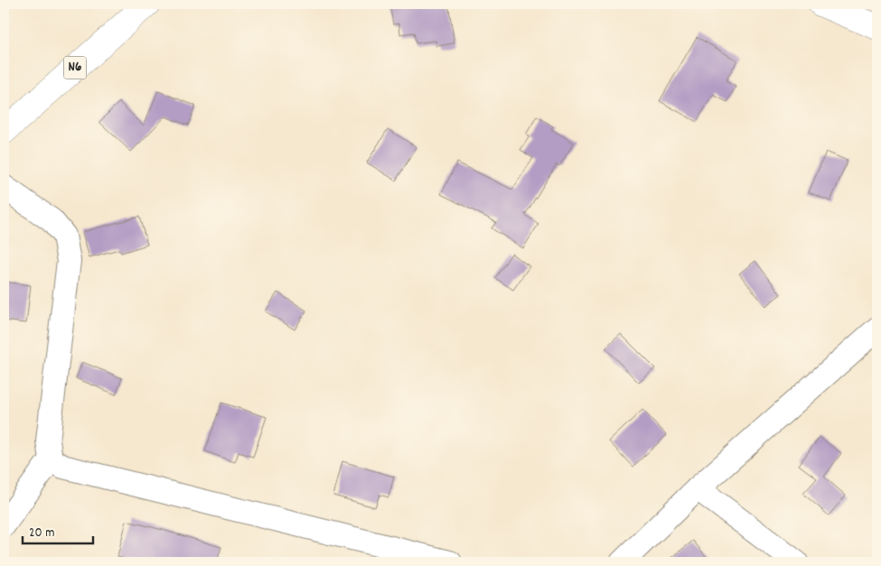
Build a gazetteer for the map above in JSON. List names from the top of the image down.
{
  "streets": {
    "main road": ["N6"]
  },
  "scale_bar": "20 m"
}
